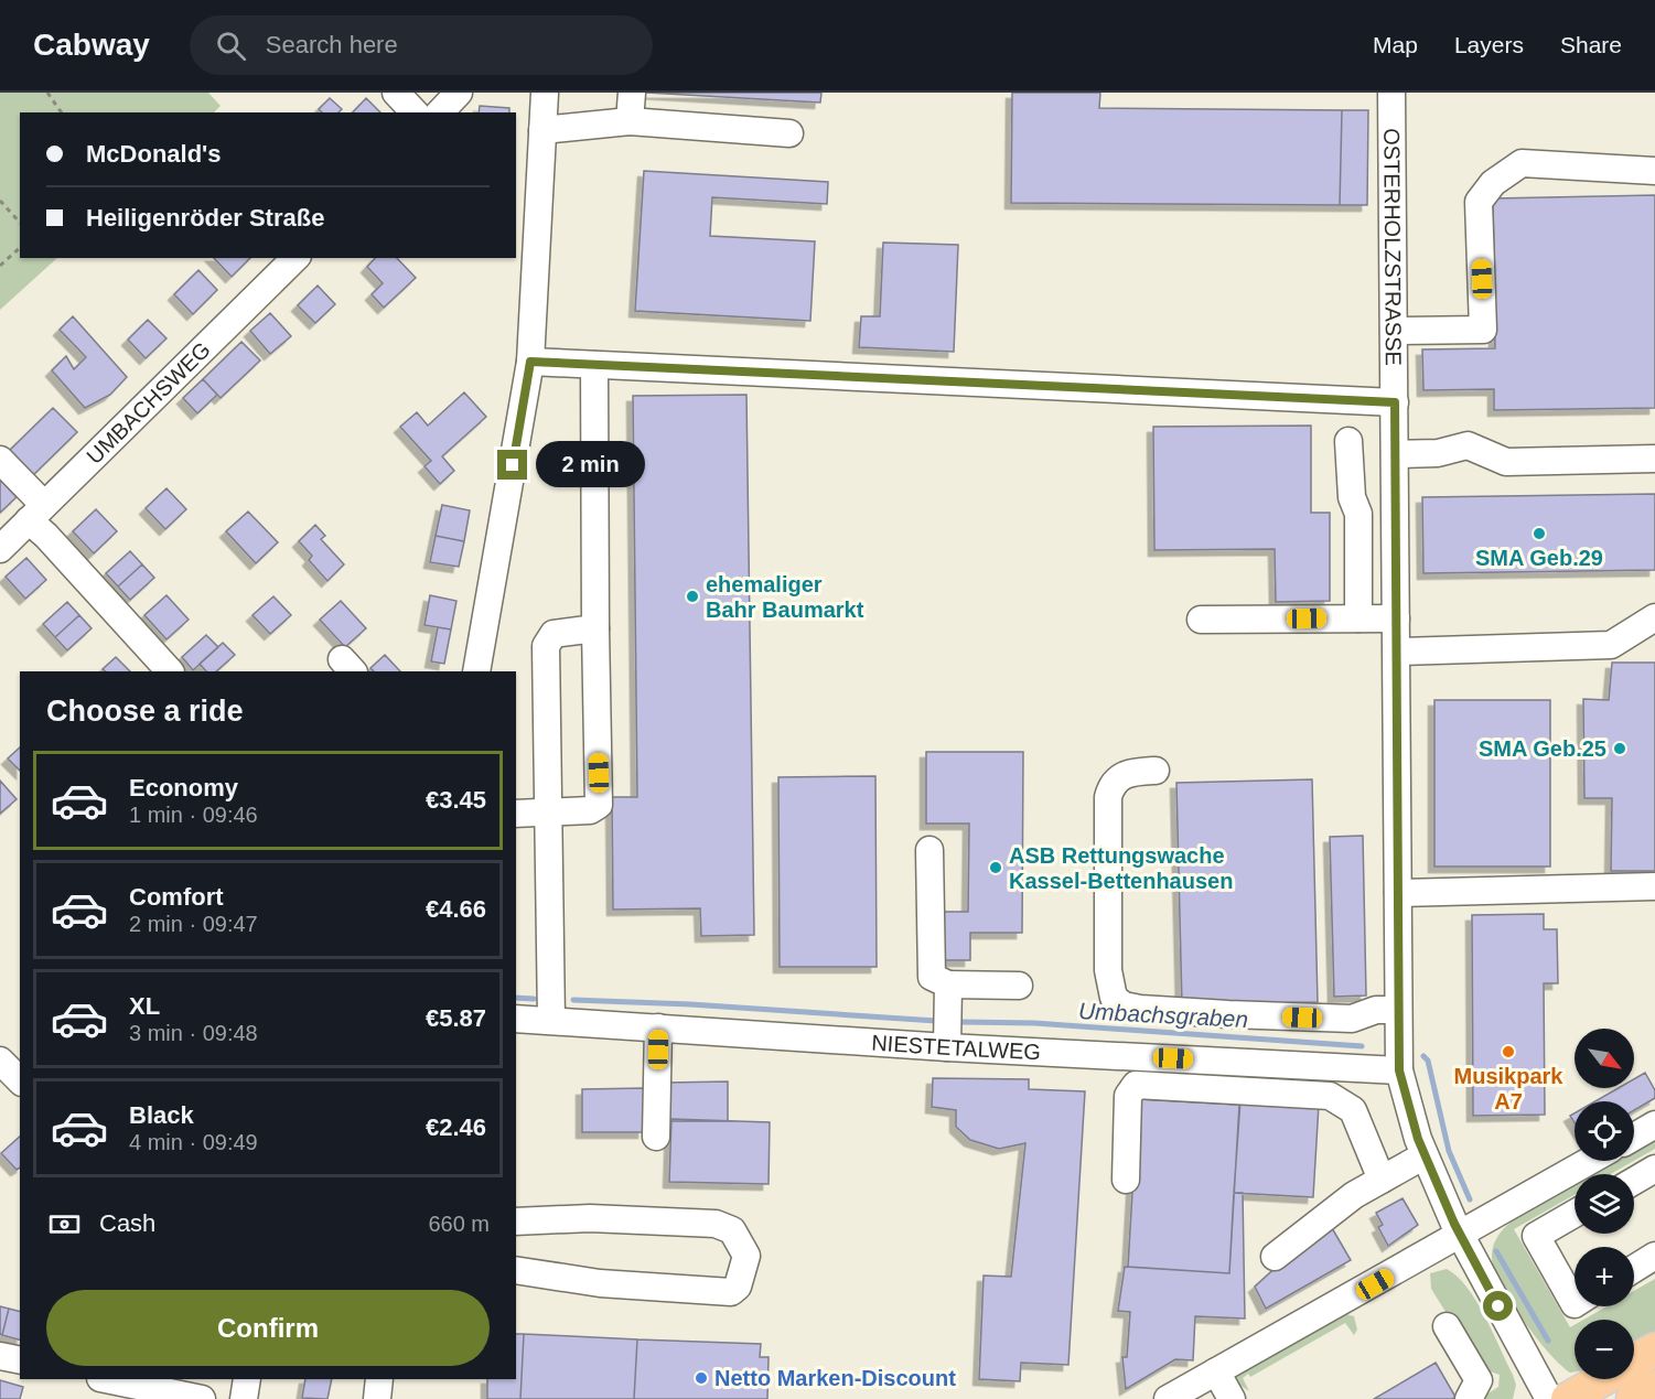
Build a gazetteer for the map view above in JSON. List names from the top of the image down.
{
  "streets": {
    "street": ["OSTERHOLZSTRASSE", "UMBACHSWEG", "NIESTETALWEG"]
  },
  "crossings": [
    ["OSTERHOLZSTRASSE", "NIESTETALWEG"]
  ],
  "water": ["Umbachsgraben"],
  "places": [
    "SMA Geb.29",
    "ehemaliger Bahr Baumarkt",
    "SMA Geb.25",
    "ASB Rettungswache Kassel-Bettenhausen",
    "Musikpark A7",
    "Netto Marken-Discount"
  ],
  "north": "bottom right",
  "page": {
    "header": "Cabway",
    "search": "Search here",
    "nav": ["Map", "Layers", "Share"],
    "banner": ["McDonald's", "Heiligenröder Straße"],
    "bubble": "2 min",
    "heading": "Choose a ride",
    "list": [
      {
        "name": "Economy",
        "note": "1 min · 09:46",
        "value": "€3.45"
      },
      {
        "name": "Comfort",
        "note": "2 min · 09:47",
        "value": "€4.66"
      },
      {
        "name": "XL",
        "note": "3 min · 09:48",
        "value": "€5.87"
      },
      {
        "name": "Black",
        "note": "4 min · 09:49",
        "value": "€2.46"
      }
    ],
    "map_buttons": ["+", "−"],
    "pay": ["Cash", "660 m"],
    "buttons": "Confirm"
  }
}
